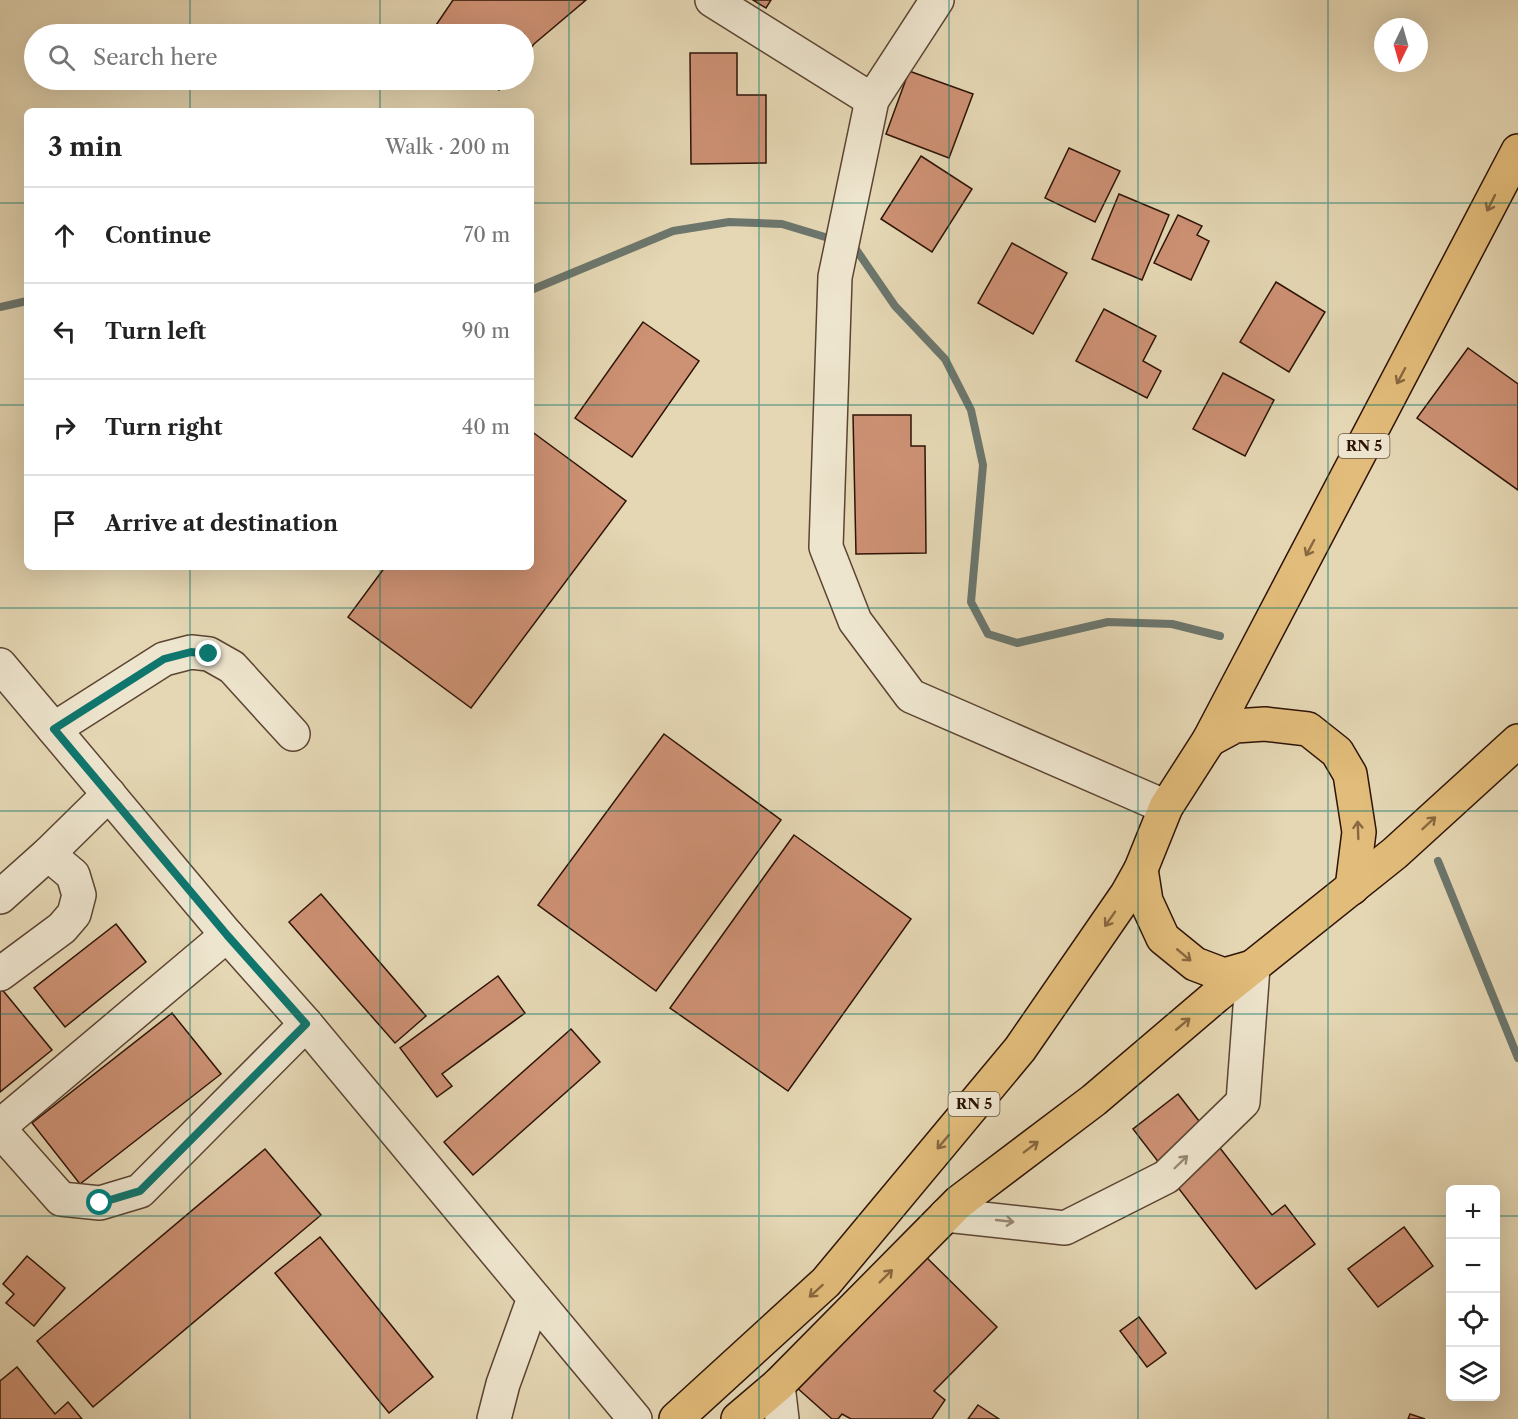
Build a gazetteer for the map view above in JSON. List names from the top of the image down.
{
  "streets": {
    "highway": ["RN 5"]
  },
  "north": "bottom",
  "page": {
    "search": "Search here",
    "heading": ["3 min", "Walk · 200 m"],
    "list": [
      ["Continue", "70 m"],
      ["Turn left", "90 m"],
      ["Turn right", "40 m"],
      "Arrive at destination"
    ],
    "map_buttons": ["+", "−"]
  }
}
